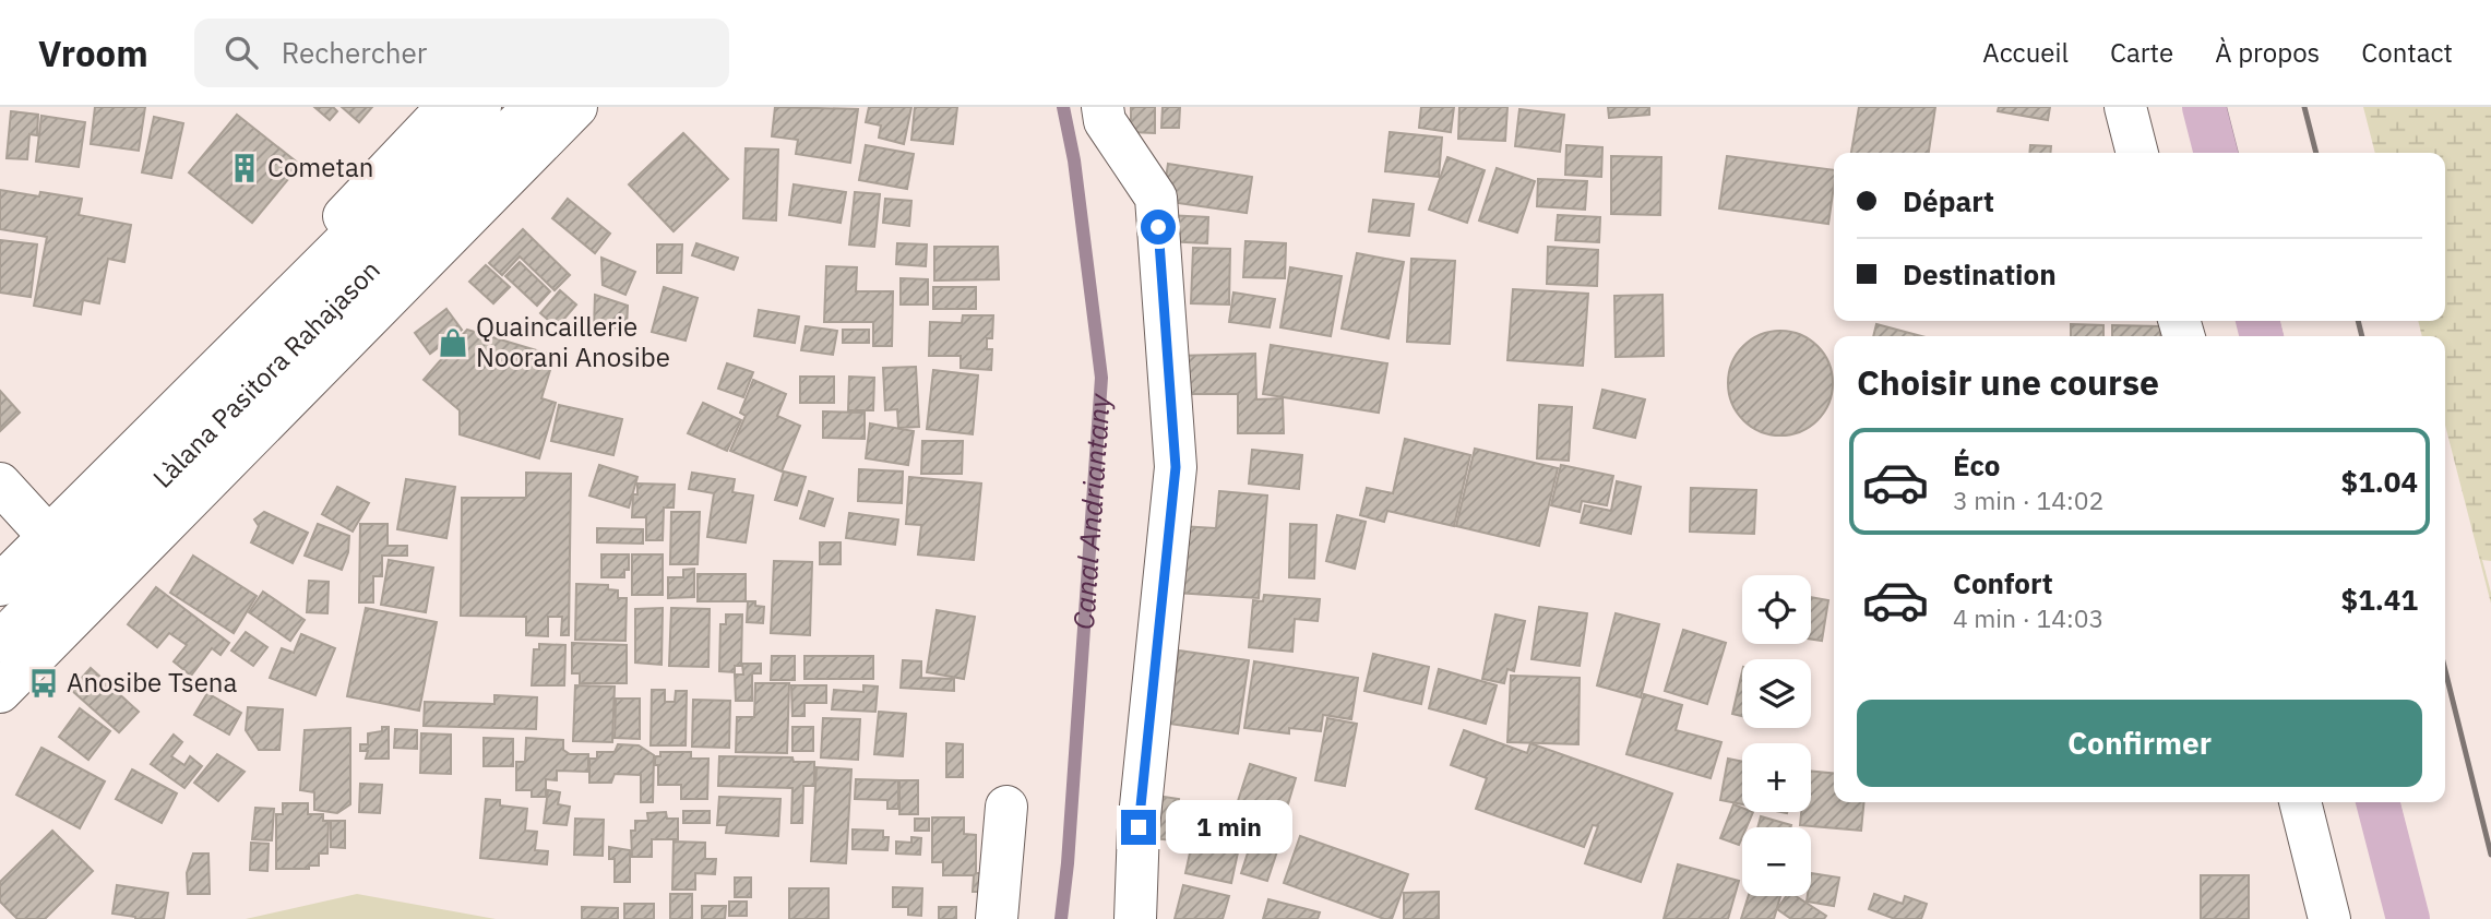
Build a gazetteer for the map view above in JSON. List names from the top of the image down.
{
  "streets": {
    "street": ["Làlana Pasitora Rahajason"]
  },
  "water": ["Canal Andriantany"],
  "places": {
    "building": ["Cometan"],
    "shop": ["Quaincaillerie Noorani Anosibe"],
    "bus stop": ["Anosibe Tsena"]
  },
  "page": {
    "header": "Vroom",
    "search": "Rechercher",
    "nav": [
      "Accueil",
      "Carte",
      "À propos",
      "Contact"
    ],
    "banner": ["Départ", "Destination"],
    "heading": "Choisir une course",
    "list": [
      {
        "name": "Éco",
        "note": "3 min · 14:02",
        "value": "$1.04"
      },
      {
        "name": "Confort",
        "note": "4 min · 14:03",
        "value": "$1.41"
      }
    ],
    "map_buttons": ["+", "−"],
    "buttons": "Confirmer",
    "bubble": "1 min"
  }
}
